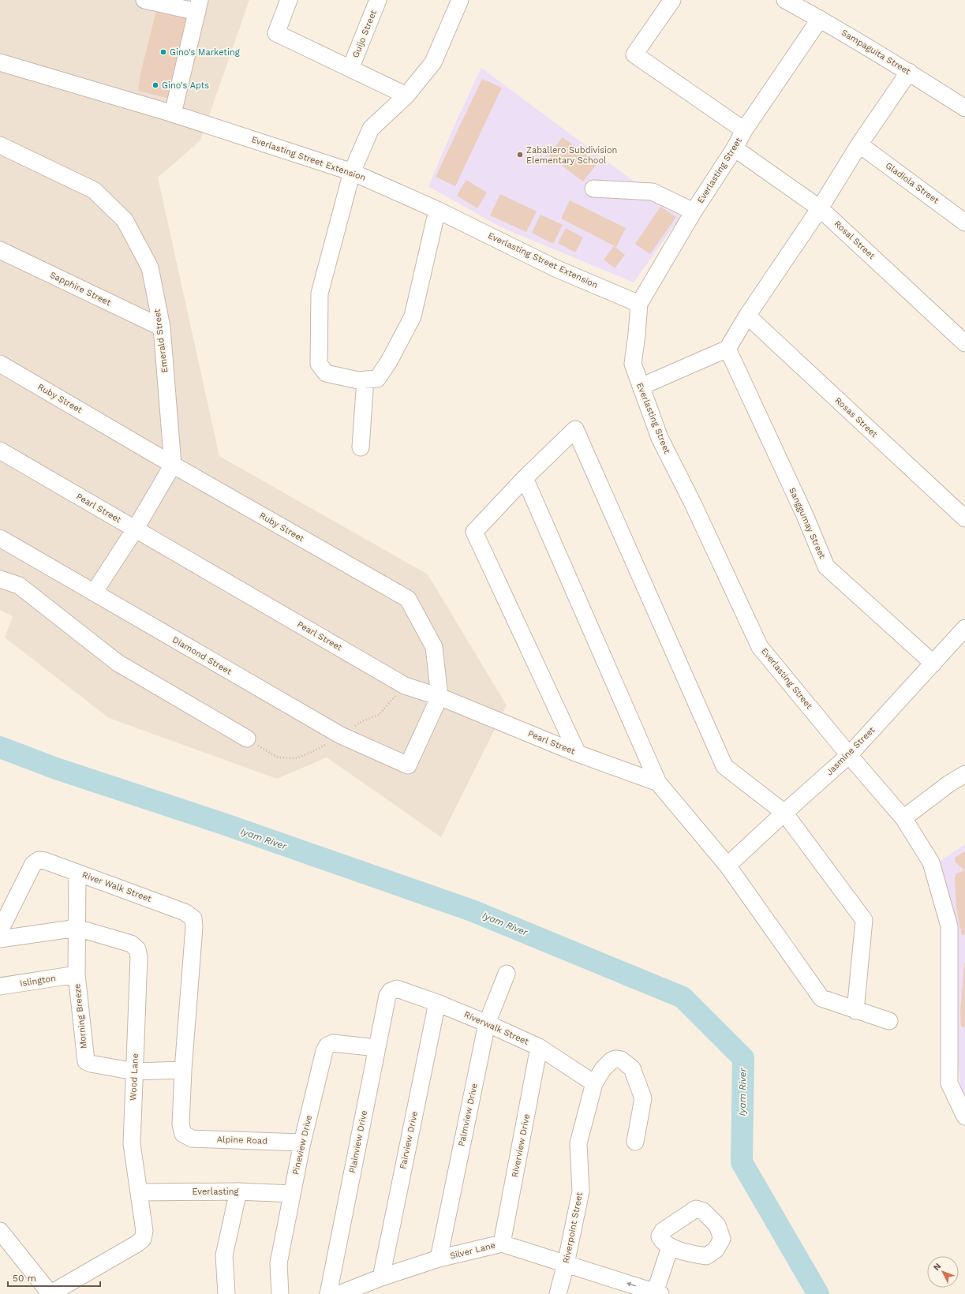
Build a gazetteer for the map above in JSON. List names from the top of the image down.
{
  "streets": {
    "street": [
      "Guijo Street",
      "Sampaguita Street",
      "Everlasting Street Extension",
      "Everlasting Street",
      "Gladiola Street",
      "Rosal Street",
      "Sapphire Street",
      "Emerald Street",
      "Ruby Street",
      "Rosas Street",
      "Pearl Street",
      "Sanggumay Street",
      "Diamond Street",
      "Jasmine Street",
      "River Walk Street",
      "Islington",
      "Morning Breeze",
      "Riverwalk Street",
      "Wood Lane",
      "Palmview Drive",
      "Alpine Road",
      "Fairview Drive",
      "Plainview Drive",
      "Pineview Drive",
      "Riverview Drive",
      "Everlasting",
      "Riverpoint Street",
      "Silver Lane"
    ]
  },
  "crossings": [
    ["Sampaguita Street", "Everlasting Street"],
    ["Everlasting Street Extension", "Everlasting Street"],
    ["Everlasting Street", "Rosal Street"],
    ["Everlasting Street", "Jasmine Street"],
    ["Sapphire Street", "Emerald Street"],
    ["Emerald Street", "Ruby Street"],
    ["Ruby Street", "Pearl Street"],
    ["Ruby Street", "Diamond Street"],
    ["Pearl Street", "Diamond Street"],
    ["Sanggumay Street", "Jasmine Street"],
    ["River Walk Street", "Morning Breeze"],
    ["River Walk Street", "Alpine Road"],
    ["Islington", "Morning Breeze"],
    ["Morning Breeze", "Wood Lane"],
    ["Morning Breeze", "Alpine Road"],
    ["Riverwalk Street", "Palmview Drive"],
    ["Riverwalk Street", "Fairview Drive"],
    ["Riverwalk Street", "Plainview Drive"],
    ["Riverwalk Street", "Riverview Drive"],
    ["Riverwalk Street", "Riverpoint Street"],
    ["Wood Lane", "Everlasting"],
    ["Palmview Drive", "Silver Lane"],
    ["Alpine Road", "Pineview Drive"],
    ["Fairview Drive", "Silver Lane"],
    ["Plainview Drive", "Pineview Drive"],
    ["Pineview Drive", "Everlasting"],
    ["Riverview Drive", "Silver Lane"],
    ["Riverpoint Street", "Silver Lane"]
  ],
  "water": ["Iyam River"],
  "places": ["Gino's Marketing", "Gino's Apts", "Zaballero Subdivision Elementary School"],
  "scale_bar": "50 m",
  "north": "top left"
}
